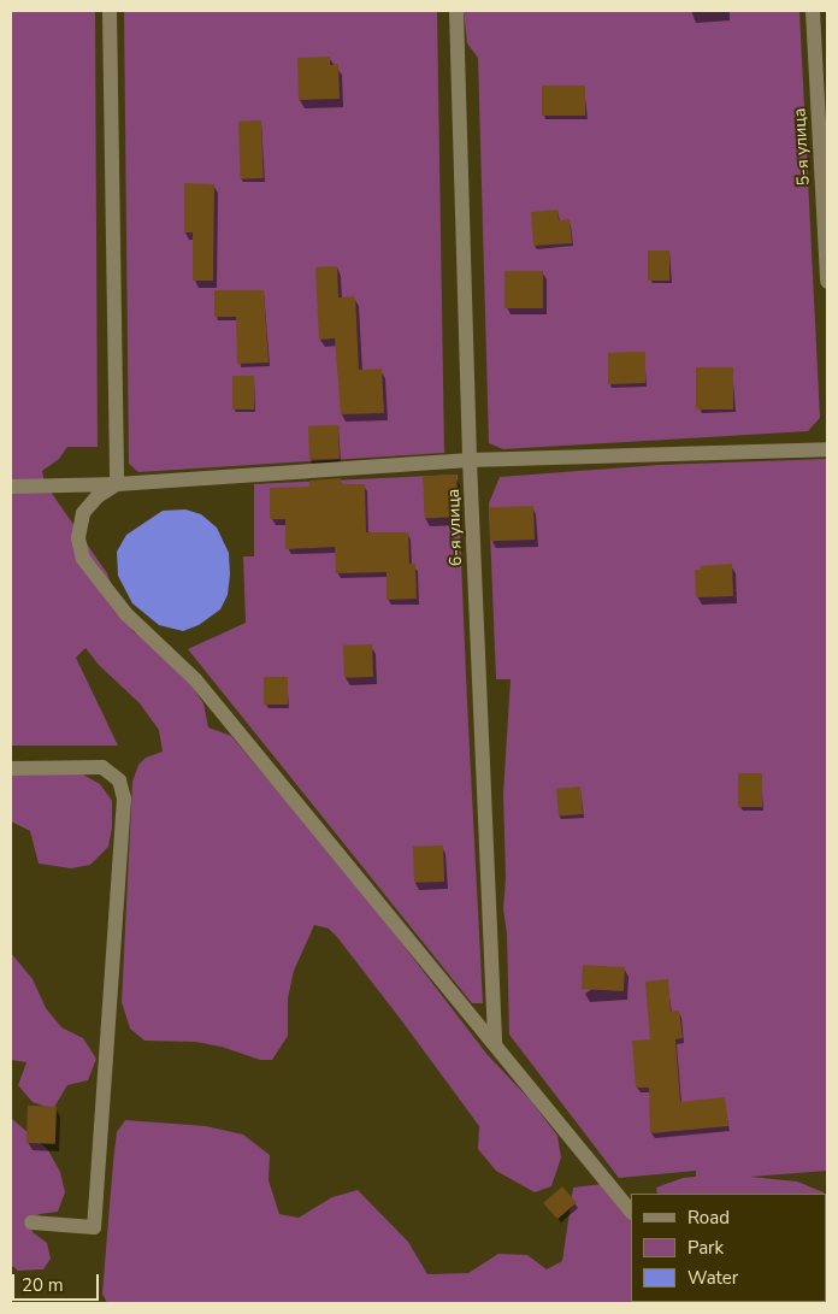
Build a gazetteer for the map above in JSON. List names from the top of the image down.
{
  "streets": {
    "lane": ["5-я улица", "6-я улица"]
  },
  "legend": ["Road", "Park", "Water"],
  "scale_bar": "20 m"
}
